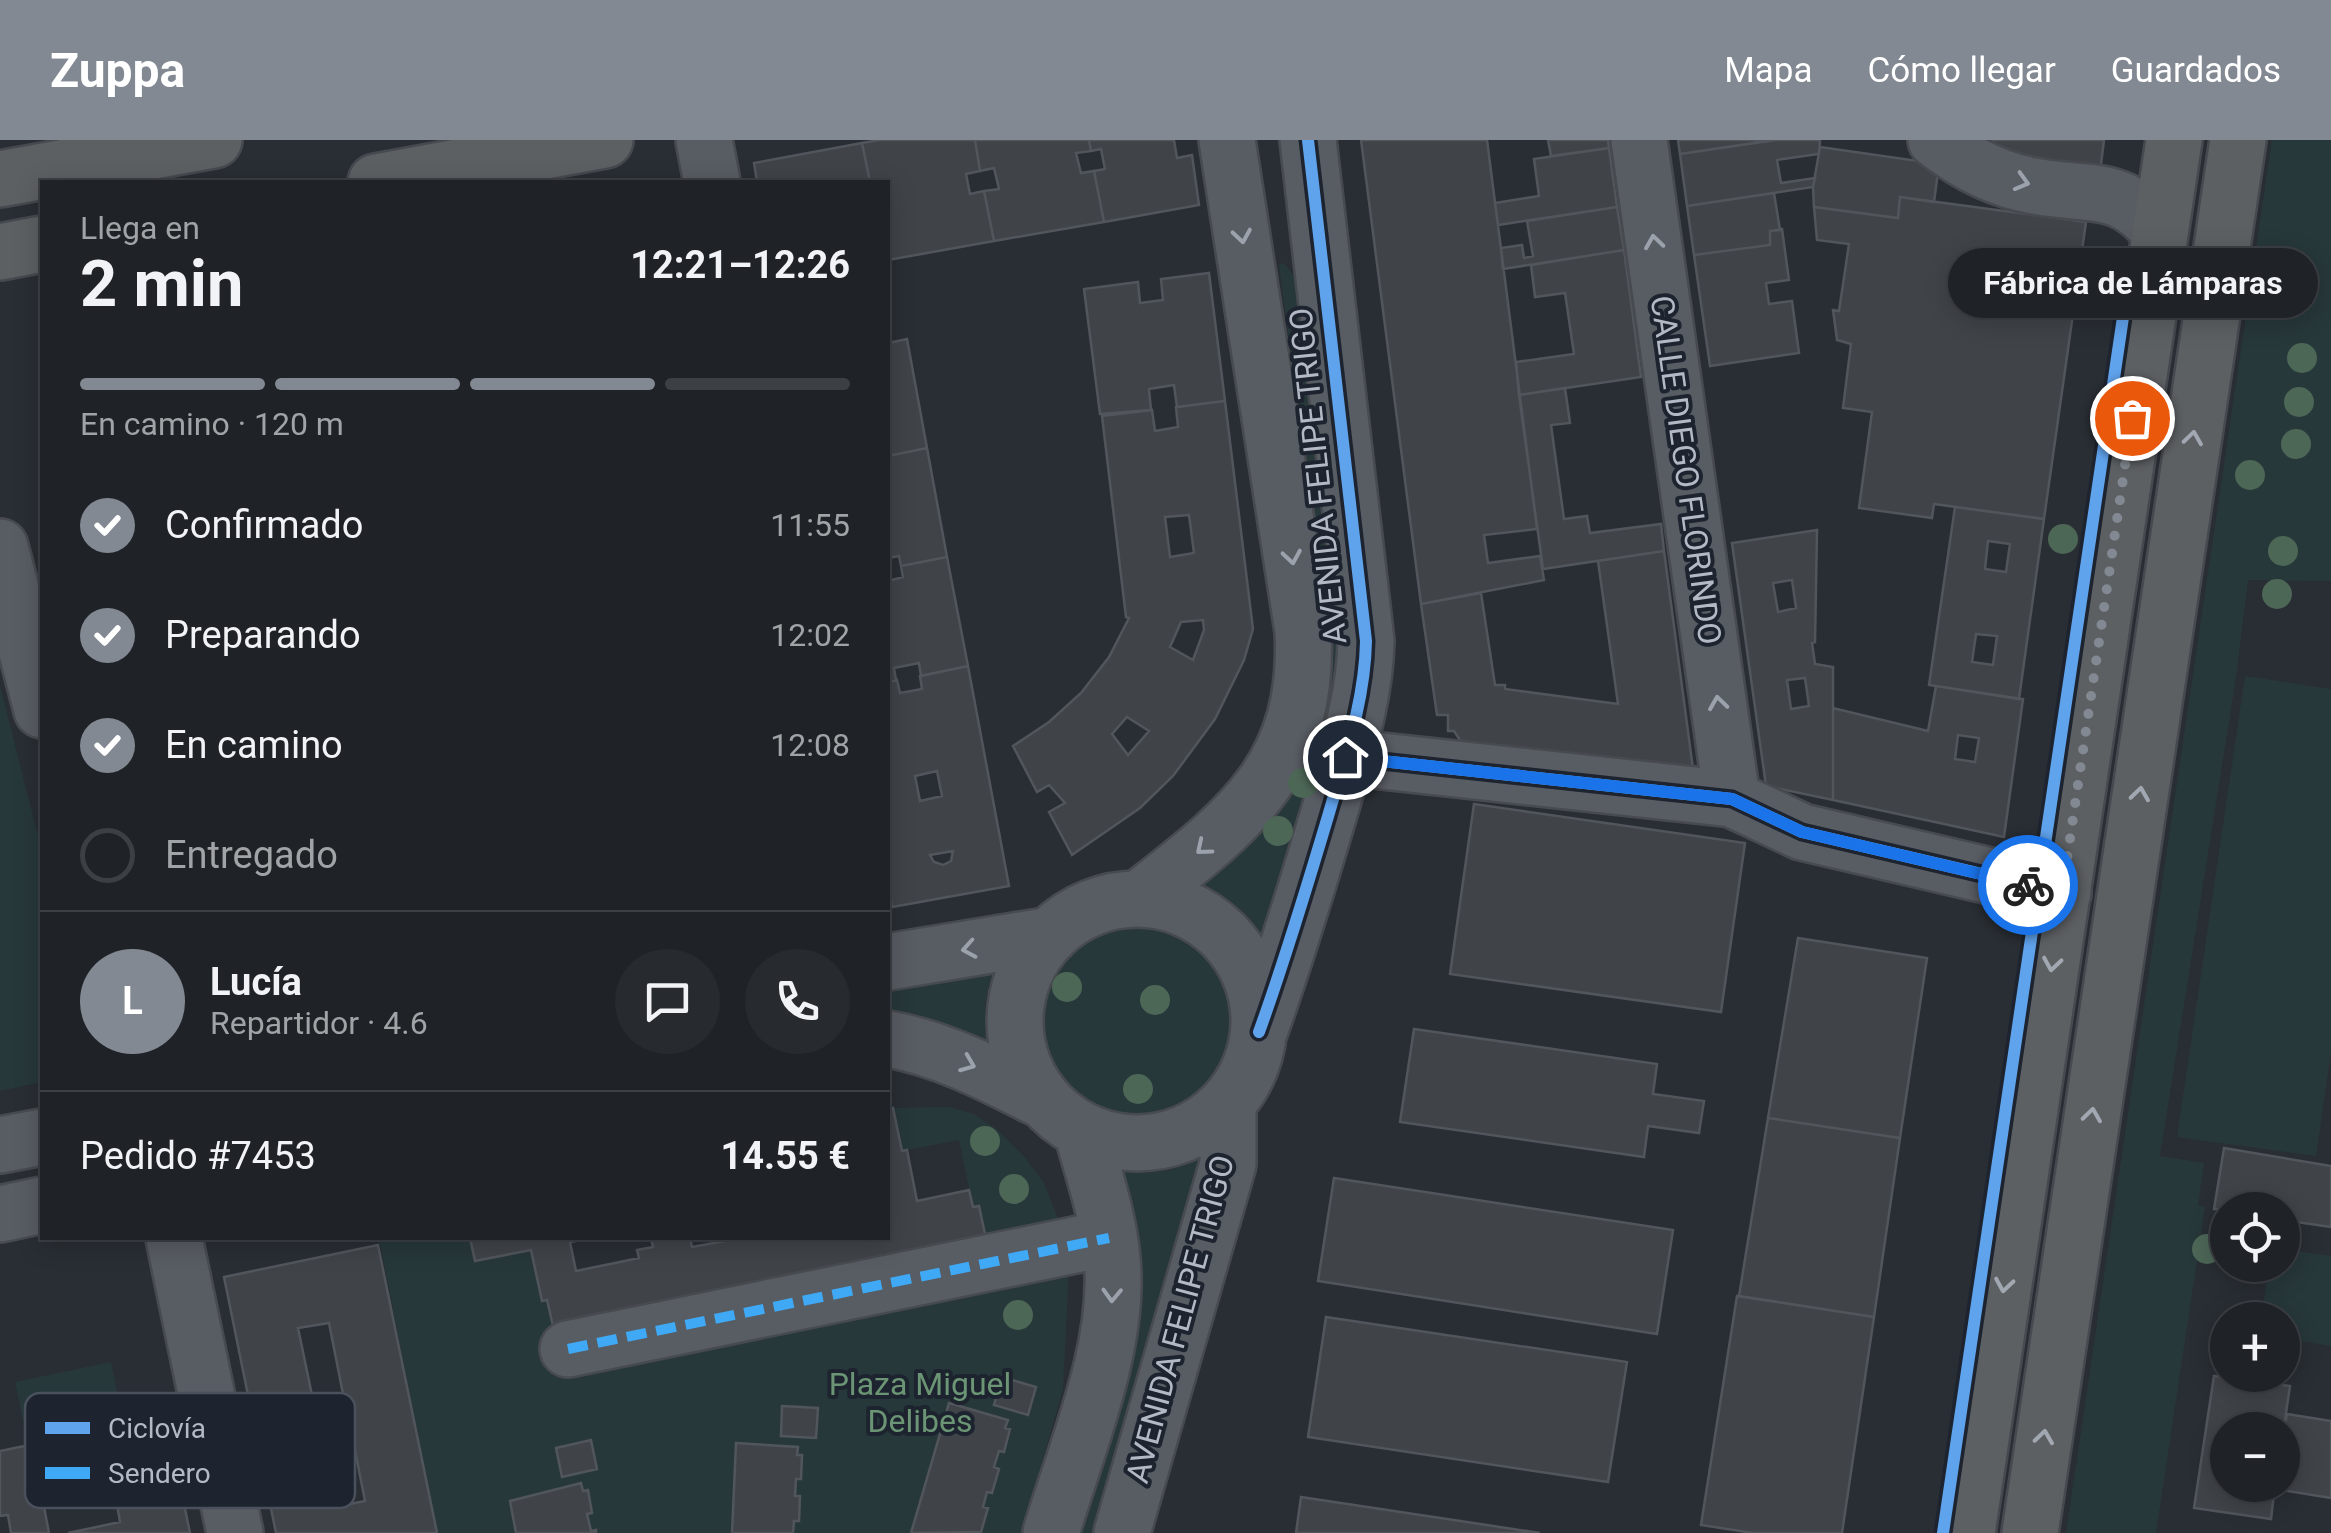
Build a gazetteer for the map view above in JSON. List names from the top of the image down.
{
  "streets": {
    "street": ["CALLE DIEGO FLORINDO", "AVENIDA FELIPE TRIGO"]
  },
  "one_way": ["CALLE DIEGO FLORINDO"],
  "parks": ["Plaza Miguel Delibes"],
  "places": ["Fábrica de Lámparas"],
  "legend": ["Ciclovía", "Sendero"],
  "page": {
    "header": "Zuppa",
    "nav": ["Mapa", "Cómo llegar", "Guardados"],
    "heading": ["2 min", "Llega en", "12:21–12:26"],
    "panel": [
      "Lucía",
      "Repartidor · 4.6",
      "Pedido #7453",
      "14.55 €"
    ],
    "bubble": "Fábrica de Lámparas",
    "bar": "En camino · 120 m",
    "list": [
      ["Confirmado", "11:55"],
      ["Preparando", "12:02"],
      ["En camino", "12:08"],
      "Entregado"
    ],
    "round": "L",
    "map_buttons": ["+", "−"]
  }
}
